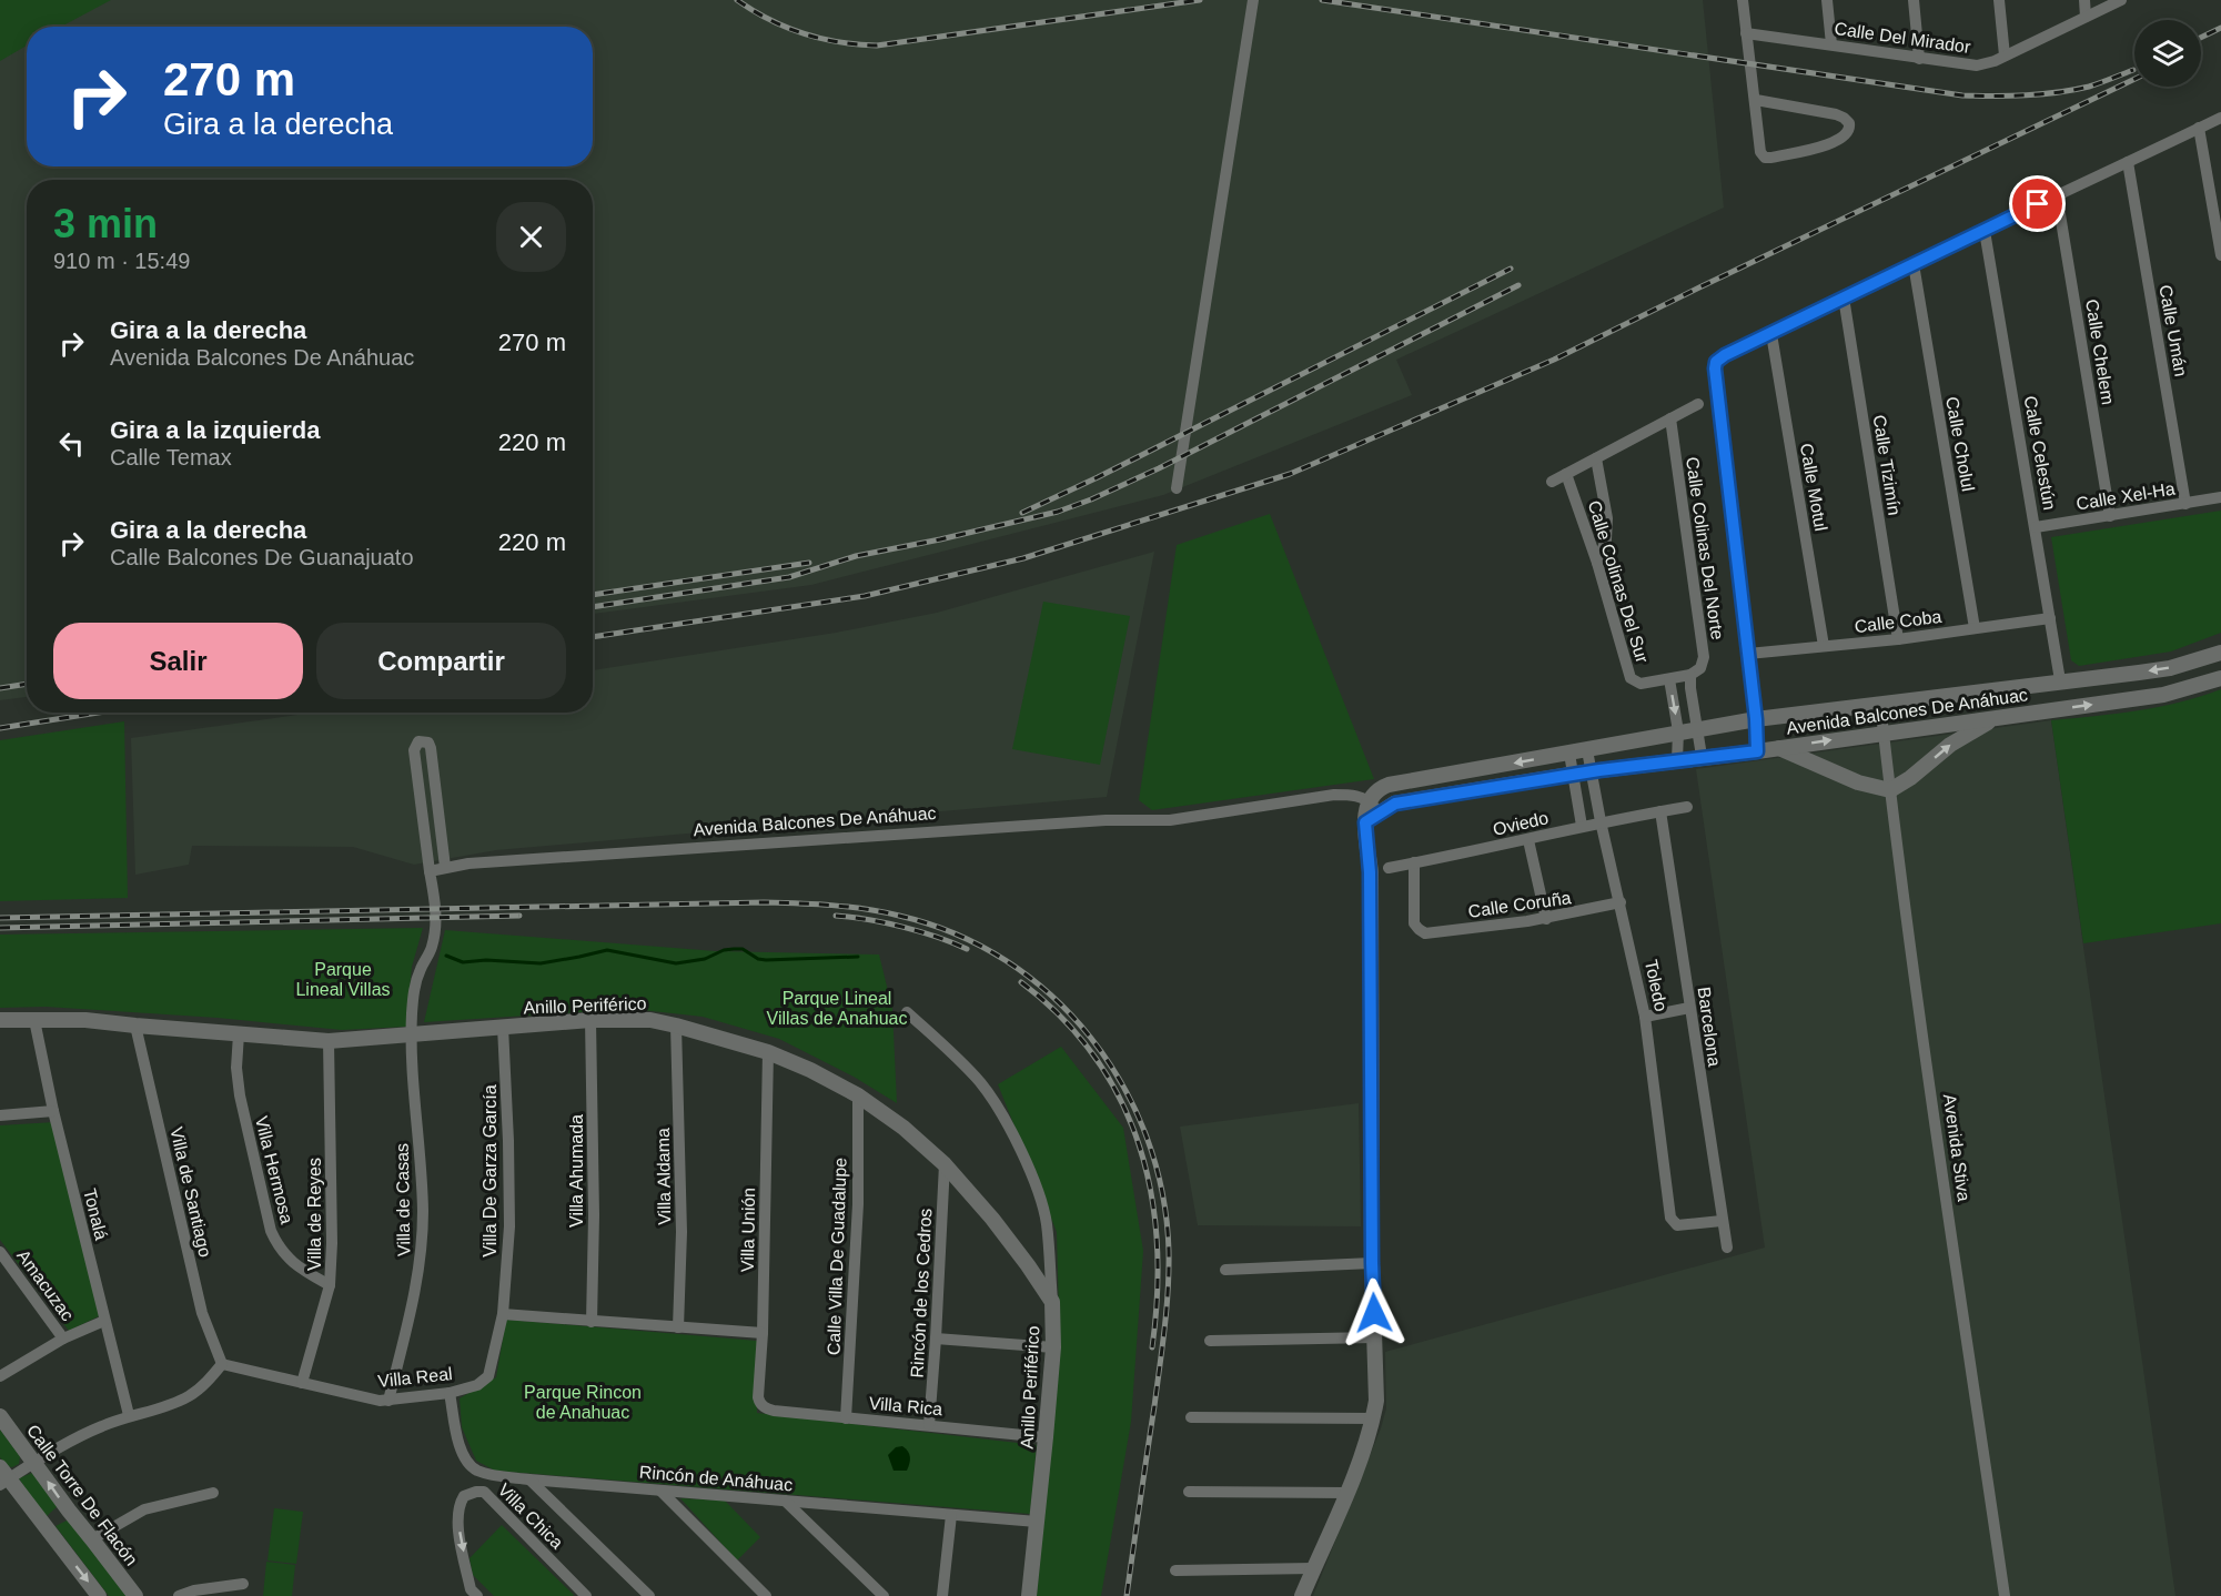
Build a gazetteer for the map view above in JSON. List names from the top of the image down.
{
  "streets": {
    "street": [
      "Calle Del Mirador",
      "Calle Umán",
      "Calle Chelem",
      "Calle Cholul",
      "Calle Celestún",
      "Calle Tizimín",
      "Calle Motul",
      "Calle Xel-Ha",
      "Calle Colinas Del Norte",
      "Calle Colinas Del Sur",
      "Calle Coba",
      "Avenida Balcones De Anáhuac",
      "Oviedo",
      "Calle Coruña",
      "Toledo",
      "Anillo Periférico",
      "Barcelona",
      "Avenida Stiva",
      "Villa Hermosa",
      "Villa De Garza García",
      "Villa Ahumada",
      "Villa Aldama",
      "Villa de Santiago",
      "Villa de Casas",
      "Tonalá",
      "Villa de Reyes",
      "Villa Unión",
      "Calle Villa De Guadalupe",
      "Amacuzac",
      "Rincón de los Cedros",
      "Villa Real",
      "Villa Rica",
      "Rincón de Anáhuac",
      "Calle Torre De Flacón",
      "Villa Chica"
    ]
  },
  "crossings": [
    ["Calle Umán", "Calle Xel-Ha"],
    ["Calle Chelem", "Calle Xel-Ha"],
    ["Calle Cholul", "Calle Coba"],
    ["Calle Celestún", "Calle Xel-Ha"],
    ["Calle Celestún", "Calle Coba"],
    ["Calle Celestún", "Avenida Balcones De Anáhuac"],
    ["Calle Tizimín", "Calle Coba"],
    ["Calle Motul", "Calle Coba"],
    ["Calle Colinas Del Norte", "Calle Colinas Del Sur"],
    ["Calle Colinas Del Norte", "Avenida Balcones De Anáhuac"],
    ["Avenida Balcones De Anáhuac", "Toledo"],
    ["Avenida Balcones De Anáhuac", "Avenida Stiva"],
    ["Oviedo", "Calle Coruña"],
    ["Oviedo", "Toledo"],
    ["Oviedo", "Barcelona"],
    ["Calle Coruña", "Toledo"],
    ["Toledo", "Barcelona"],
    ["Anillo Periférico", "Villa Hermosa"],
    ["Anillo Periférico", "Villa De Garza García"],
    ["Anillo Periférico", "Villa Ahumada"],
    ["Anillo Periférico", "Villa Aldama"],
    ["Anillo Periférico", "Villa de Santiago"],
    ["Anillo Periférico", "Villa de Casas"],
    ["Anillo Periférico", "Tonalá"],
    ["Anillo Periférico", "Villa de Reyes"],
    ["Anillo Periférico", "Villa Unión"],
    ["Anillo Periférico", "Calle Villa De Guadalupe"],
    ["Anillo Periférico", "Rincón de los Cedros"],
    ["Anillo Periférico", "Villa Rica"],
    ["Anillo Periférico", "Rincón de Anáhuac"],
    ["Villa Hermosa", "Villa de Reyes"],
    ["Villa De Garza García", "Villa Real"],
    ["Villa de Santiago", "Villa Real"],
    ["Villa de Casas", "Villa Real"],
    ["Villa de Reyes", "Villa Real"],
    ["Villa Unión", "Villa Rica"],
    ["Calle Villa De Guadalupe", "Villa Rica"],
    ["Rincón de los Cedros", "Villa Rica"],
    ["Villa Real", "Rincón de Anáhuac"]
  ],
  "parks": ["Parque Lineal Villas", "Parque Lineal Villas de Anahuac", "Parque Rincon de Anahuac"],
  "page": {
    "turn": ["270 m", "Gira a la derecha"],
    "heading": ["3 min", "910 m · 15:49"],
    "list": [
      {
        "name": "Gira a la derecha",
        "note": "Avenida Balcones De Anáhuac",
        "value": "270 m"
      },
      {
        "name": "Gira a la izquierda",
        "note": "Calle Temax",
        "value": "220 m"
      },
      {
        "name": "Gira a la derecha",
        "note": "Calle Balcones De Guanajuato",
        "value": "220 m"
      }
    ],
    "buttons": ["Salir", "Compartir"]
  }
}
